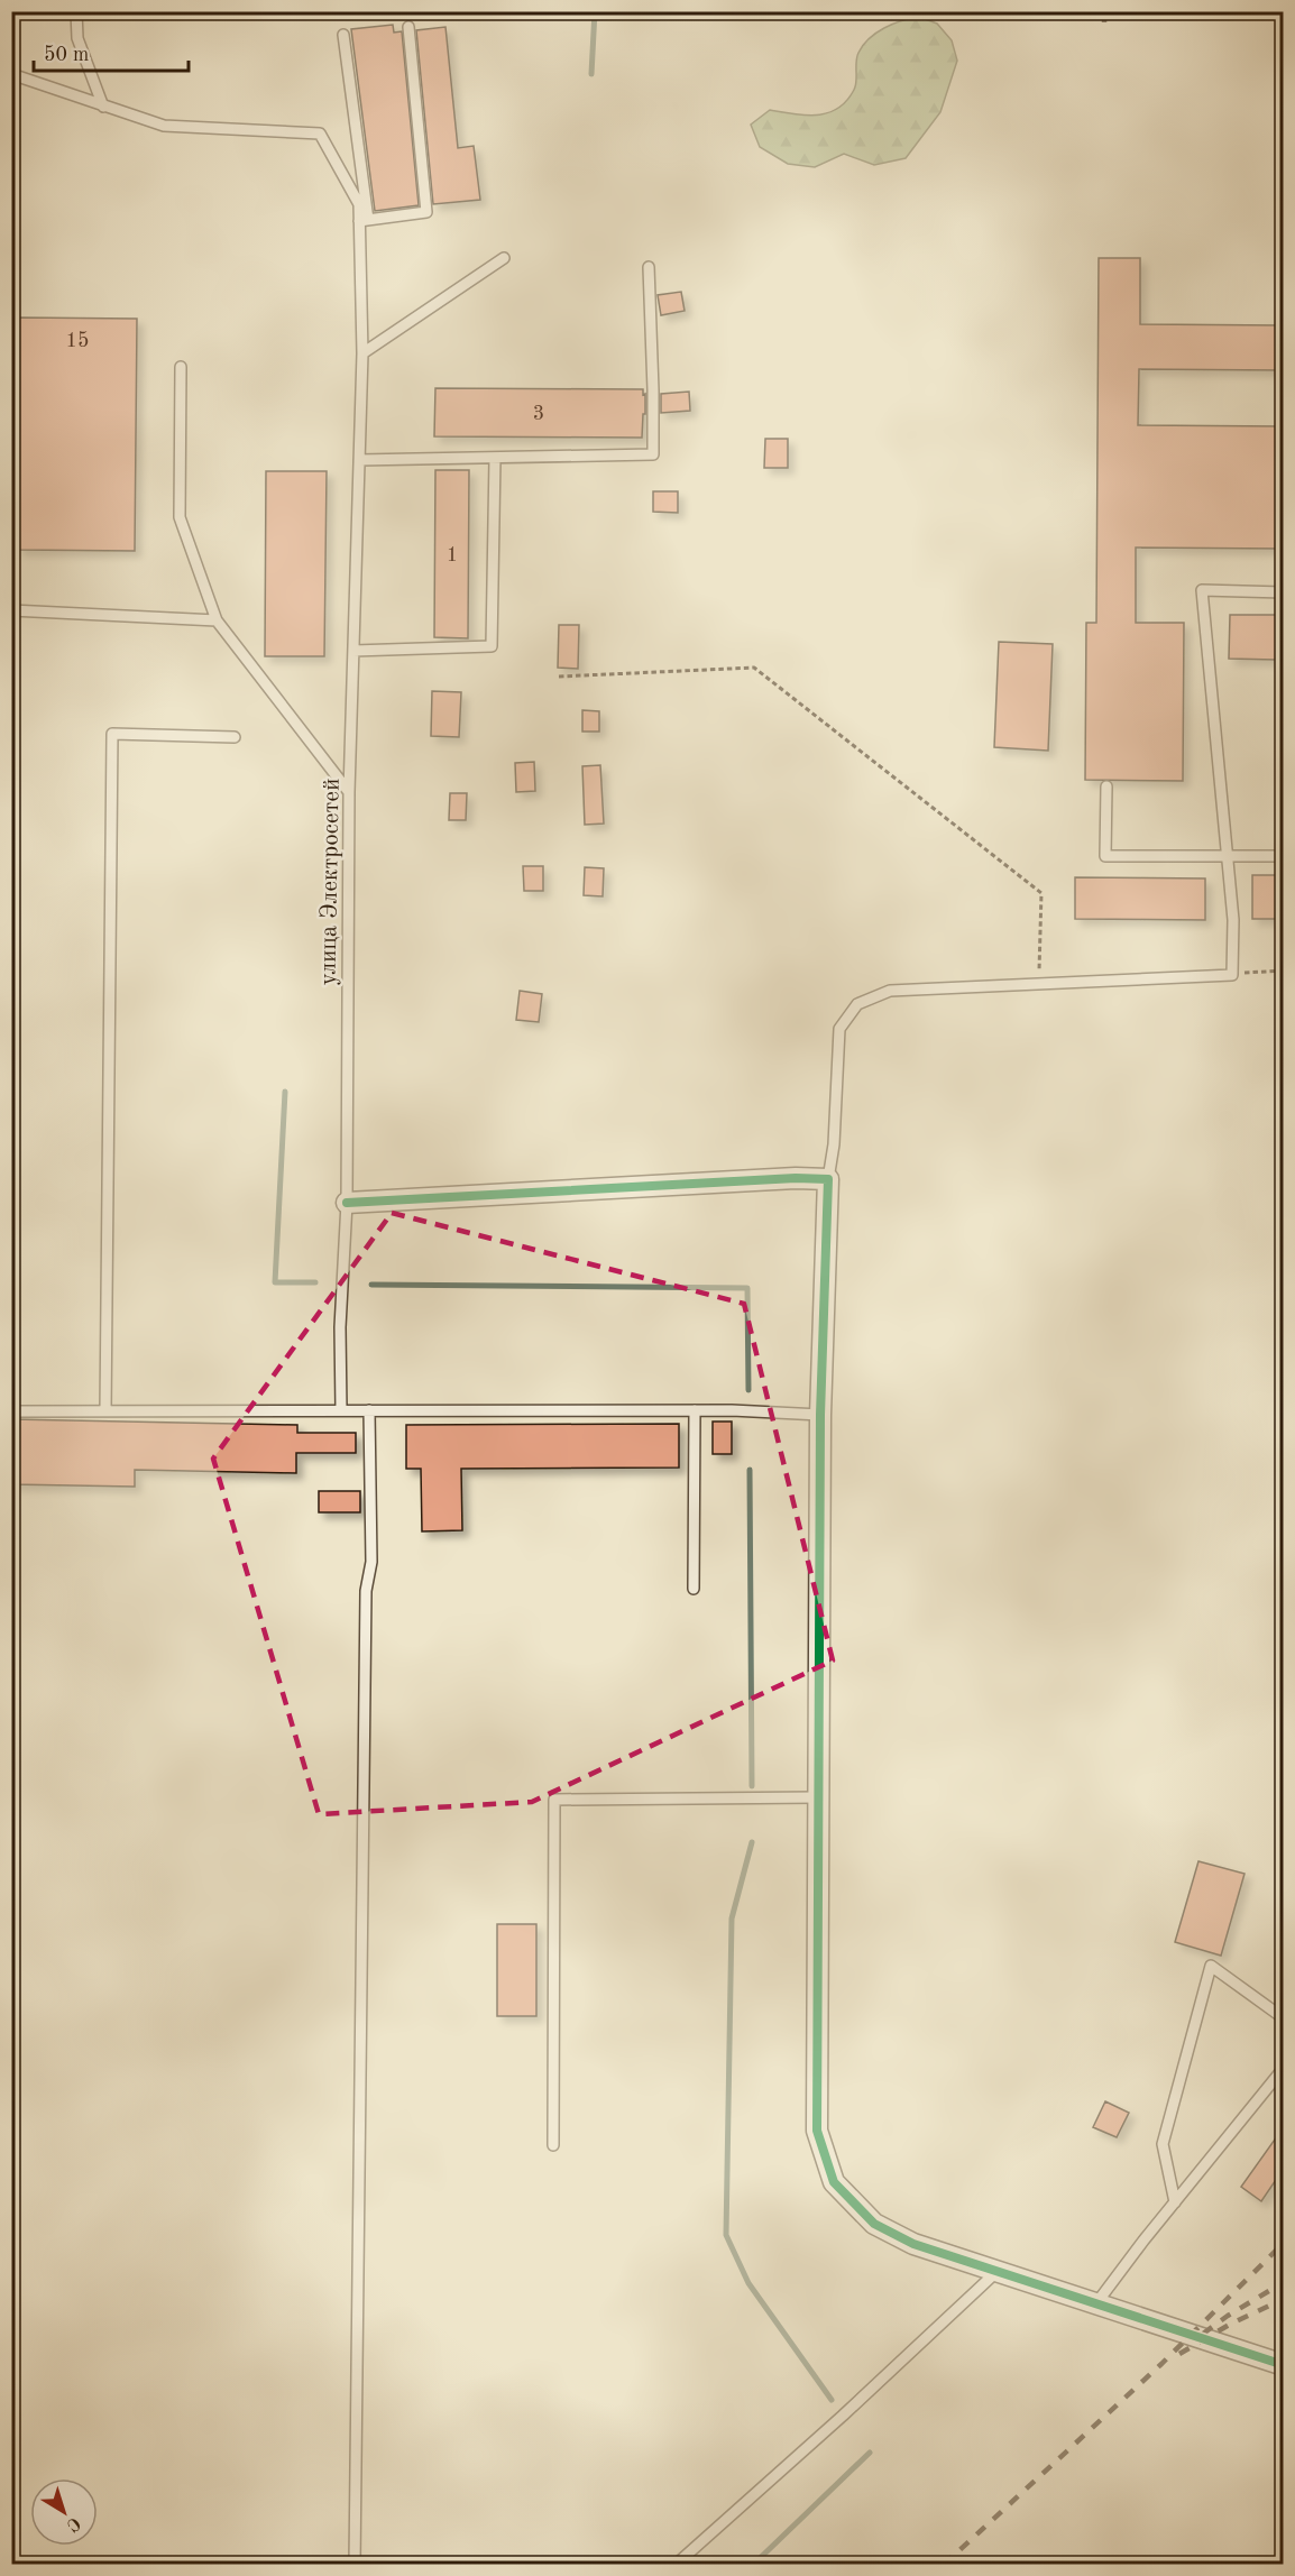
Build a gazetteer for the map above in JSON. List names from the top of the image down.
{
  "streets": {
    "lane": ["улица Электросетей"]
  },
  "house_numbers": ["15", "3", "1"],
  "scale_bar": "50 m",
  "north": "bottom right"
}
